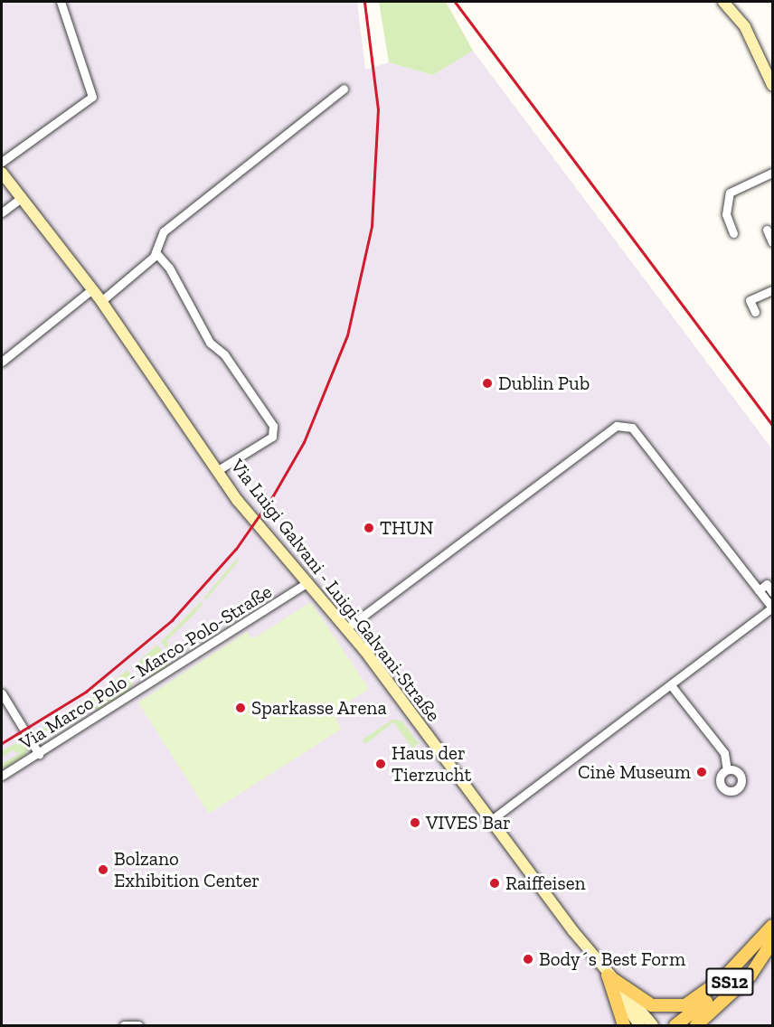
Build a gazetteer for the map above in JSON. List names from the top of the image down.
{
  "streets": {
    "main road": ["Via Luigi Galvani - Luigi-Galvani-Straße", "SS12"],
    "street": ["Via Marco Polo - Marco-Polo-Straße"]
  },
  "crossings": [
    ["Via Luigi Galvani - Luigi-Galvani-Straße", "Via Marco Polo - Marco-Polo-Straße"]
  ],
  "places": [
    "Dublin Pub",
    "THUN",
    "Sparkasse Arena",
    "Haus der Tierzucht",
    "Cinè Museum",
    "VIVES Bar",
    "Bolzano Exhibition Center",
    "Raiffeisen",
    "Body´s Best Form"
  ]
}
